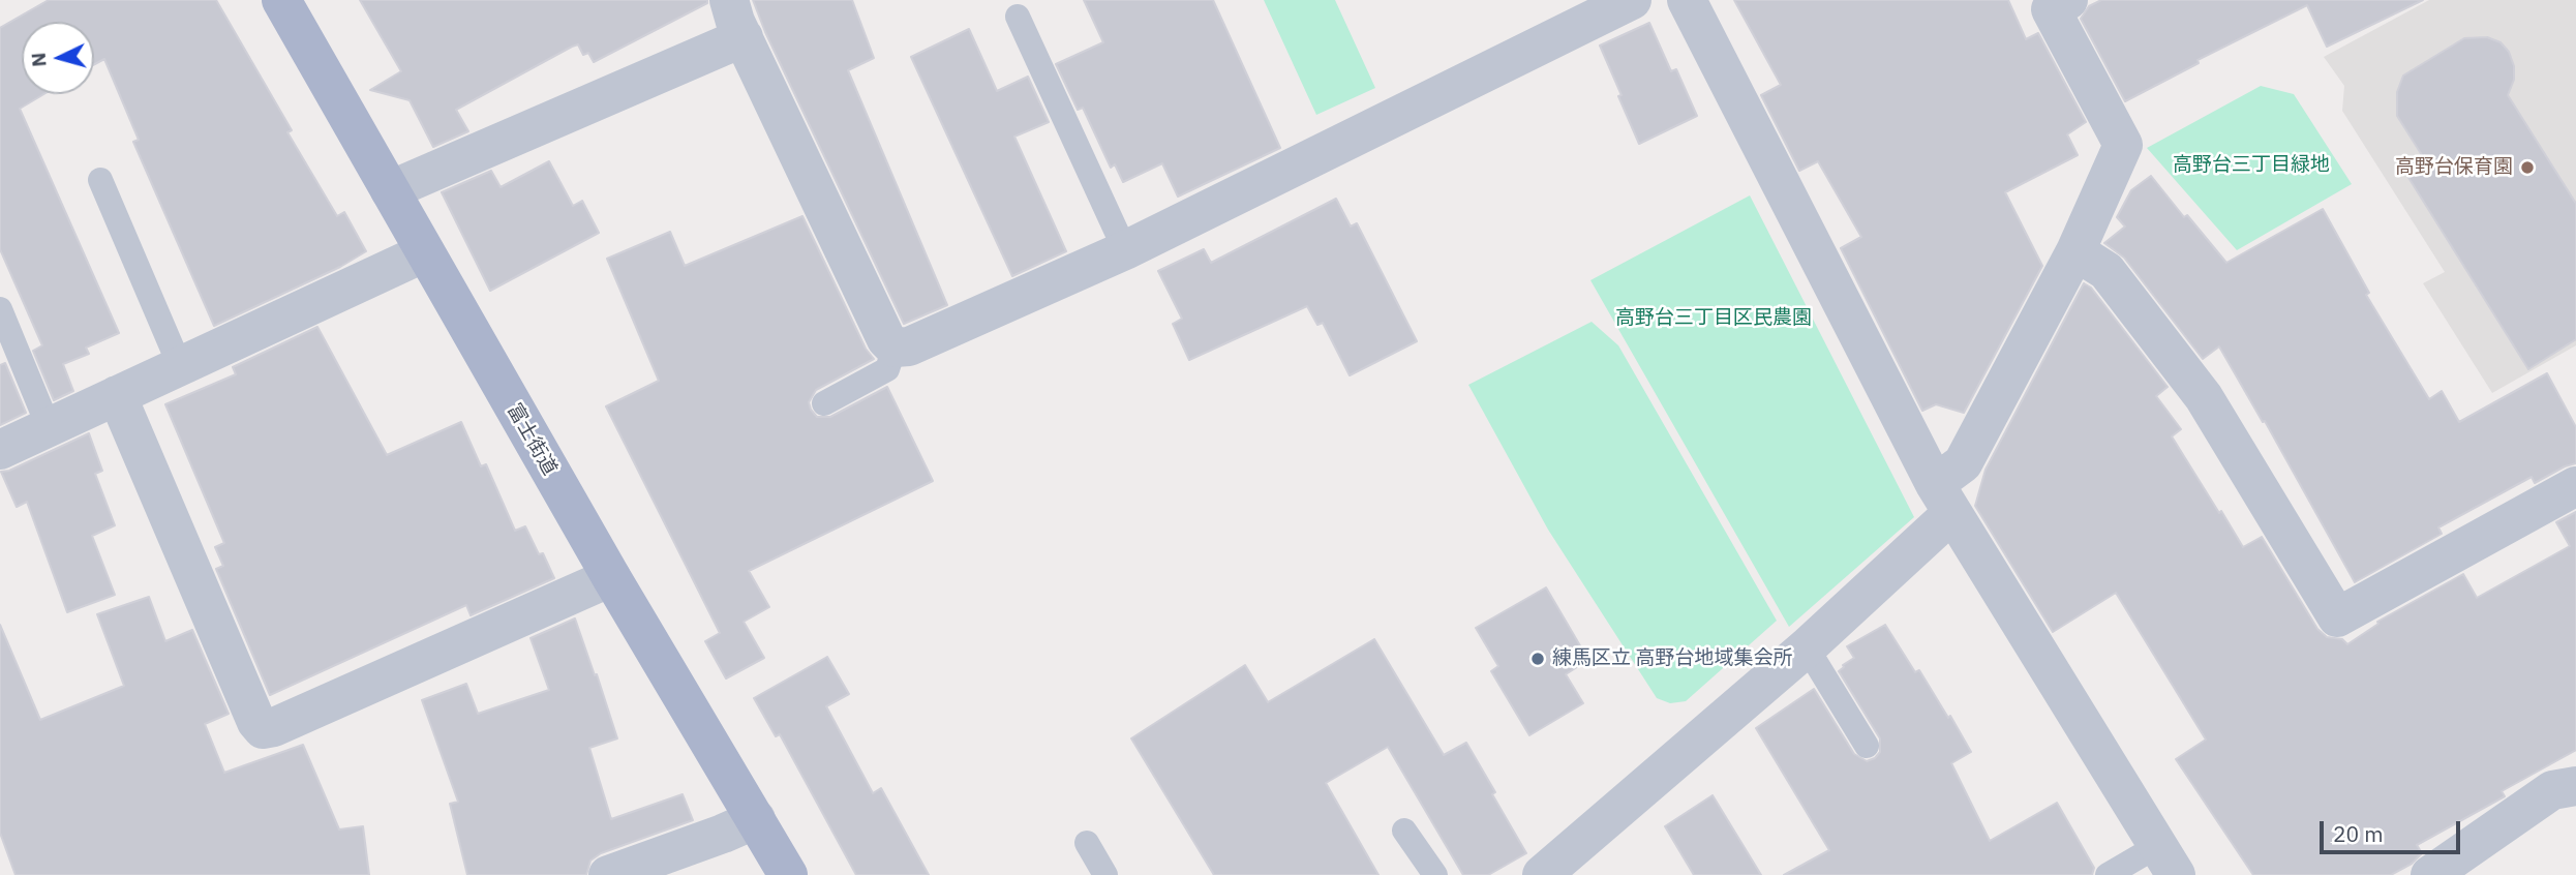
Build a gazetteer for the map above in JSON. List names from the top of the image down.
{
  "streets": {
    "main road": ["富士街道"]
  },
  "parks": ["高野台三丁目緑地", "高野台三丁目区民農園"],
  "places": ["高野台保育園", "練馬区立 高野台地域集会所"],
  "scale_bar": "20 m",
  "north": "left"
}
